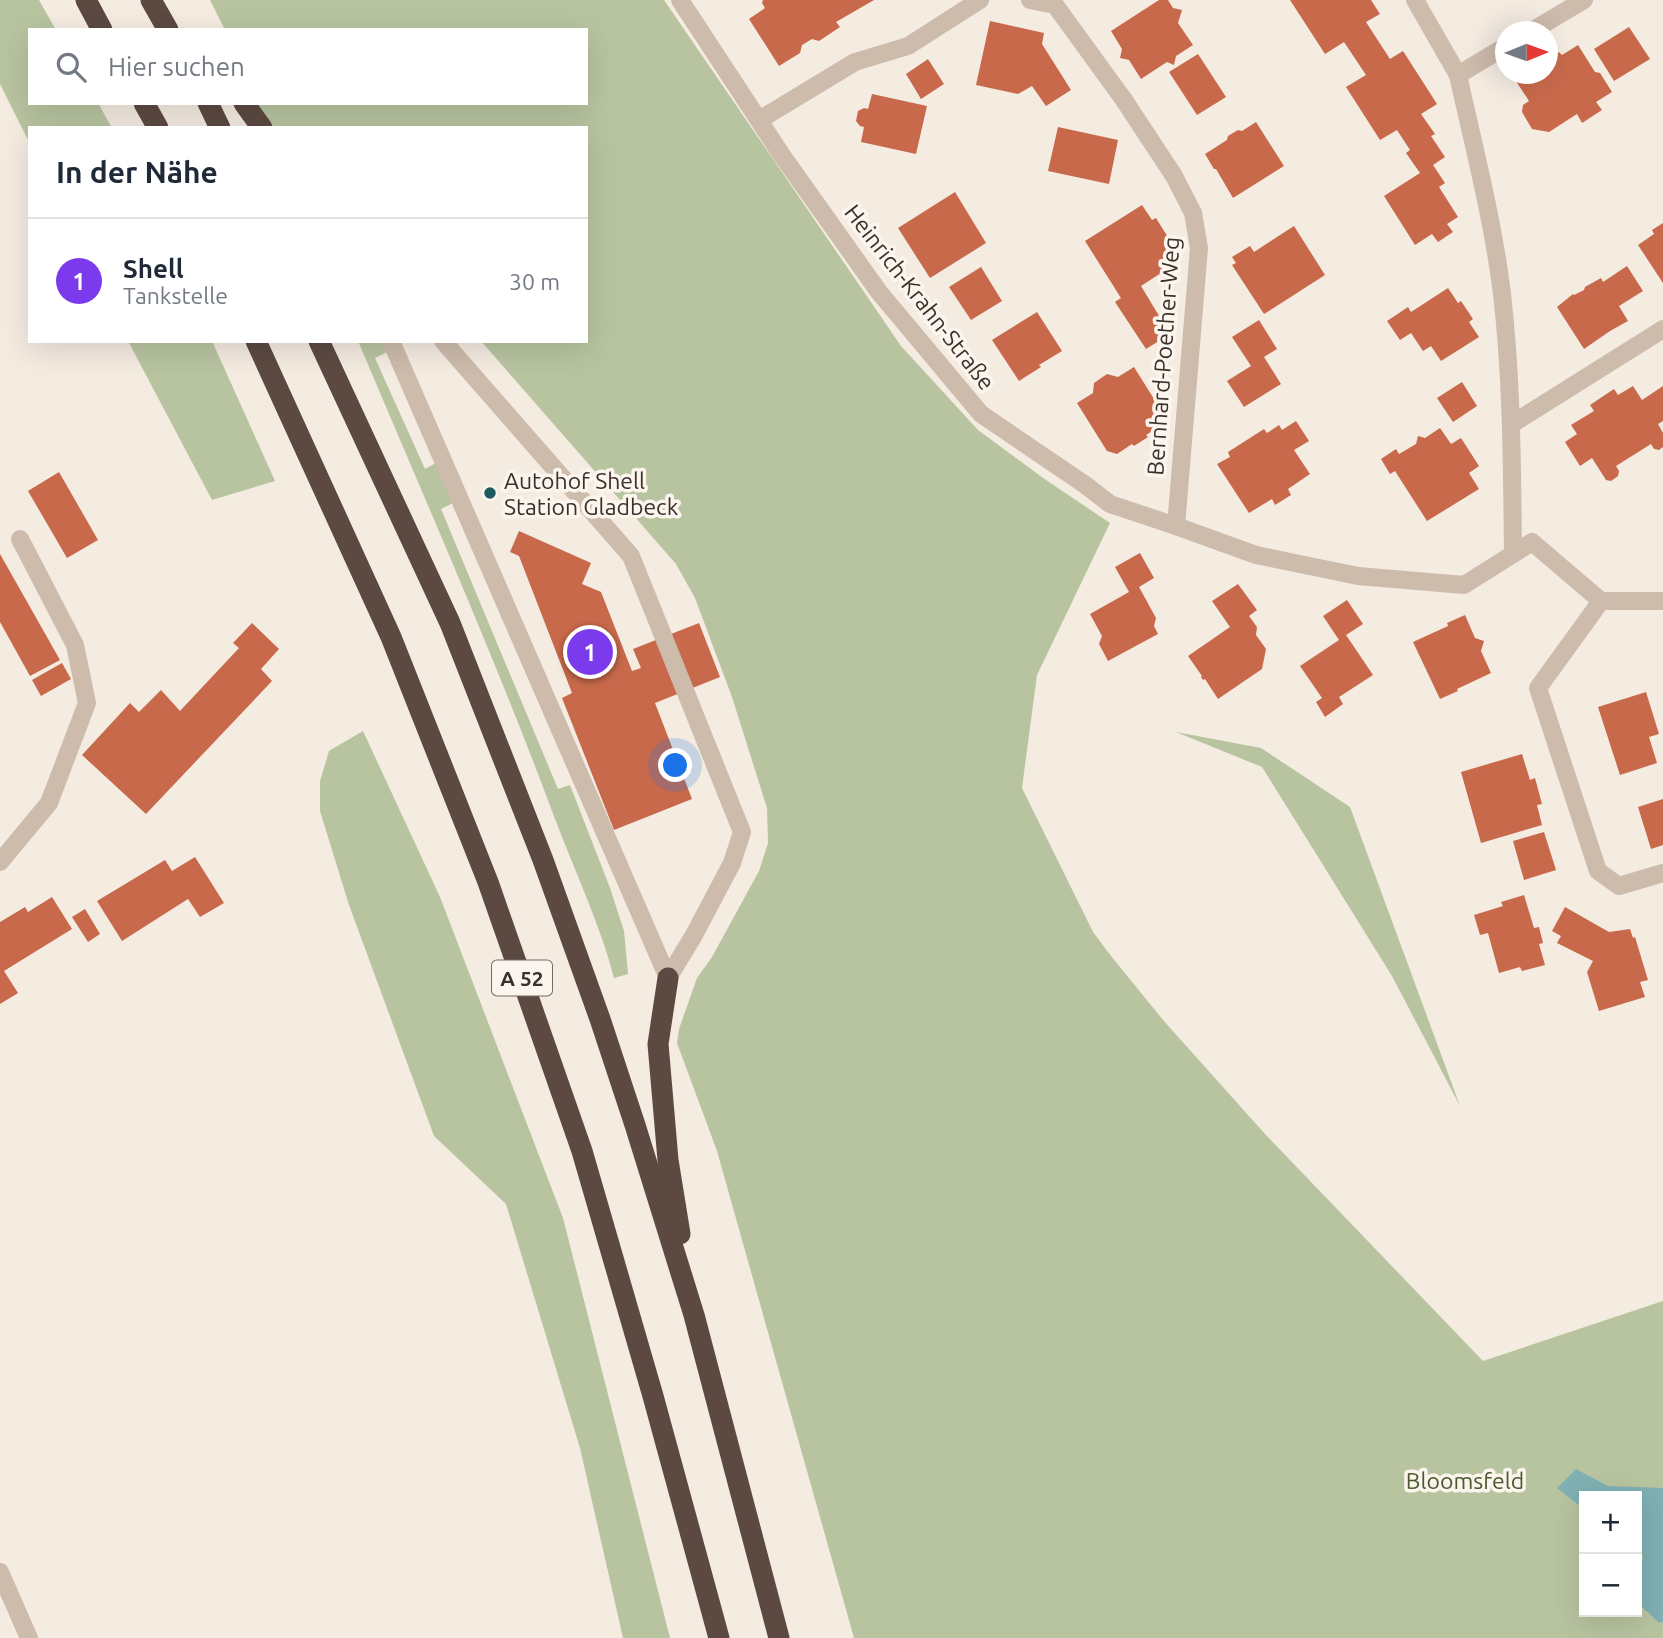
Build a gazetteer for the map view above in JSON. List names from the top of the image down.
{
  "streets": {
    "highway": ["A 52"],
    "street": ["Heinrich-Krahn-Straße", "Bernhard-Poether-Weg"]
  },
  "crossings": [
    ["Heinrich-Krahn-Straße", "Bernhard-Poether-Weg"]
  ],
  "parks": ["Bloomsfeld"],
  "places": ["Autohof Shell Station Gladbeck"],
  "north": "right",
  "page": {
    "search": "Hier suchen",
    "heading": "In der Nähe",
    "list": [
      {
        "mark": "1",
        "name": "Shell",
        "note": "Tankstelle",
        "value": "30 m"
      }
    ],
    "pins": "1",
    "map_buttons": ["+", "−"]
  }
}
